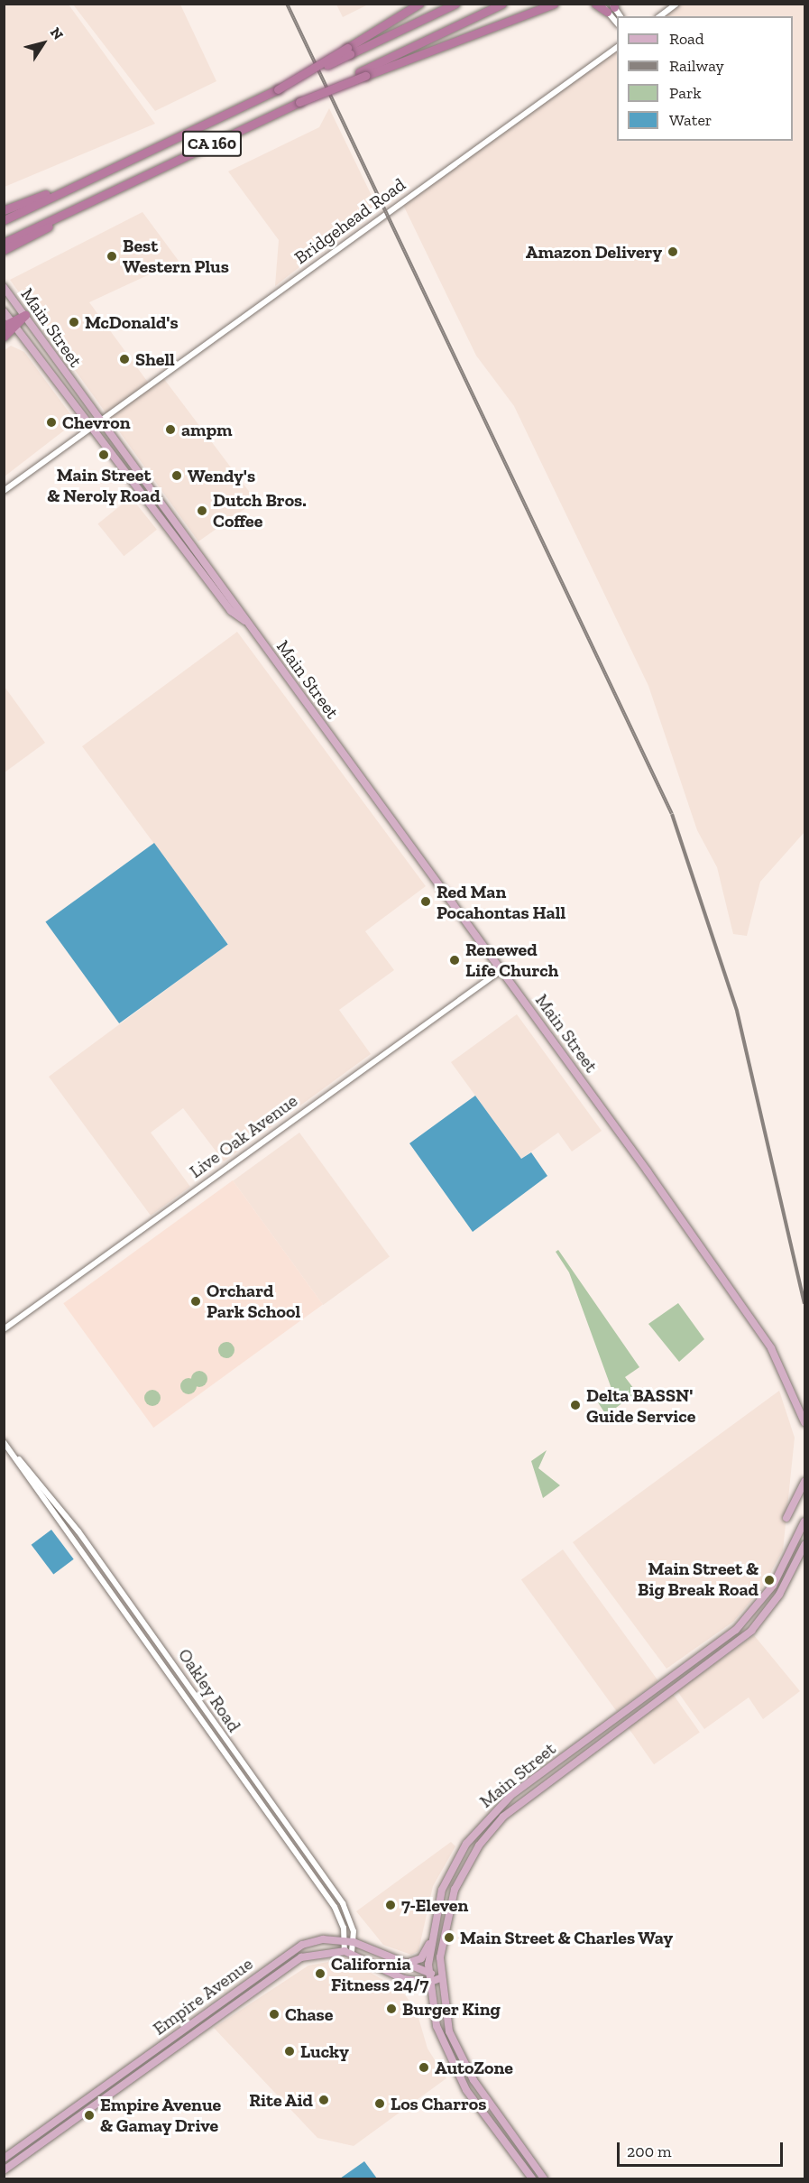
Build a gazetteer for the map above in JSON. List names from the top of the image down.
{
  "streets": {
    "highway": ["CA 160"],
    "main road": ["Main Street", "Empire Avenue"],
    "street": ["Bridgehead Road", "Live Oak Avenue", "Oakley Road"]
  },
  "crossings": [
    ["Bridgehead Road", "Main Street"],
    ["Main Street", "Live Oak Avenue"],
    ["Main Street", "Empire Avenue"],
    ["Oakley Road", "Empire Avenue"]
  ],
  "places": [
    "Amazon Delivery",
    "Best Western Plus",
    "McDonald's",
    "Shell",
    "Chevron",
    "ampm",
    "Main Street & Neroly Road",
    "Wendy's",
    "Dutch Bros. Coffee",
    "Red Man Pocahontas Hall",
    "Renewed Life Church",
    "Orchard Park School",
    "Delta BASSN' Guide Service",
    "Main Street & Big Break Road",
    "7-Eleven",
    "Main Street & Charles Way",
    "California Fitness 24/7",
    "Burger King",
    "Chase",
    "Lucky",
    "AutoZone",
    "Rite Aid",
    "Los Charros",
    "Empire Avenue & Gamay Drive"
  ],
  "legend": [
    "Road",
    "Railway",
    "Park",
    "Water"
  ],
  "scale_bar": "200 m",
  "north": "top right"
}
